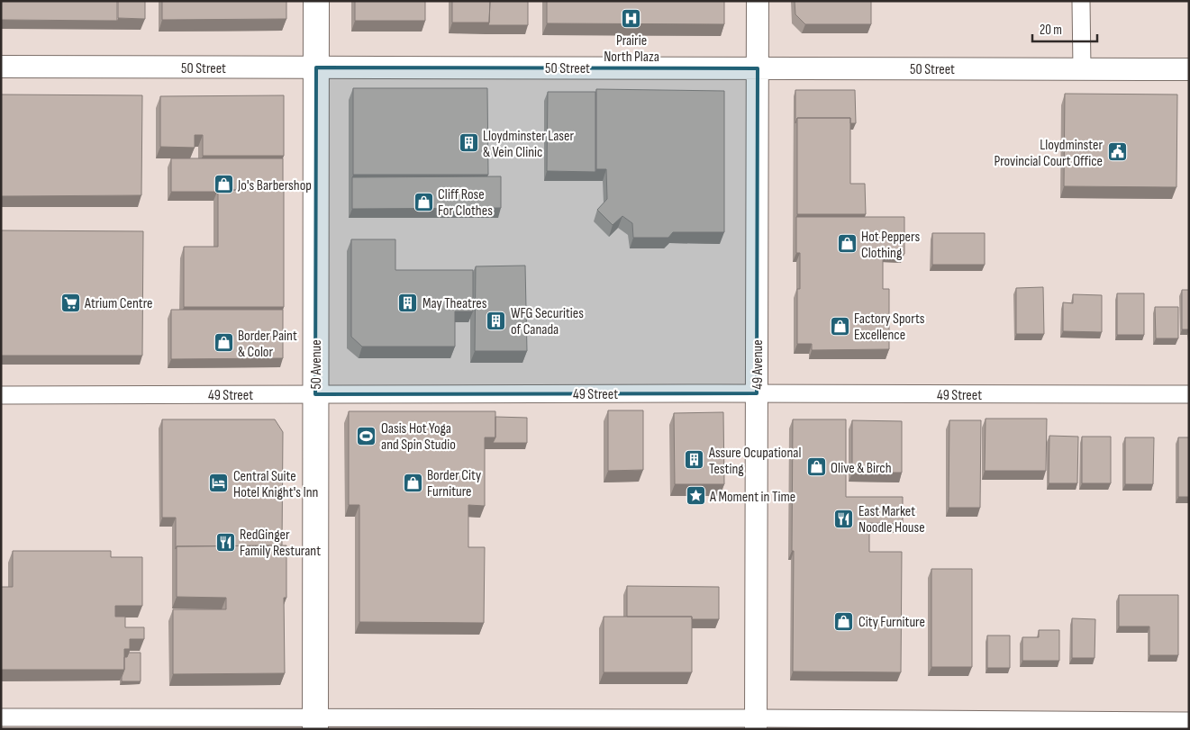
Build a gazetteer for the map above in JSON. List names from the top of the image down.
{
  "streets": {
    "main road": ["50 Avenue"],
    "street": ["50 Street", "49 Avenue", "49 Street"]
  },
  "crossings": [
    ["50 Street", "50 Avenue"],
    ["50 Street", "49 Avenue"],
    ["50 Avenue", "49 Street"],
    ["49 Avenue", "49 Street"]
  ],
  "places": {
    "hospital": ["Prairie North Plaza"],
    "building": [
      "Lloydminster Laser & Vein Clinic",
      "May Theatres",
      "WFG Securities of Canada",
      "Assure Ocupational Testing"
    ],
    "public building": ["Lloydminster Provincial Court Office"],
    "shop": [
      "Jo's Barbershop",
      "Cliff Rose For Clothes",
      "Hot Peppers Clothing",
      "Factory Sports Excellence",
      "Border Paint & Color",
      "Olive & Birch",
      "Border City Furniture",
      "City Furniture"
    ],
    "supermarket": ["Atrium Centre"],
    "sports": ["Oasis Hot Yoga and Spin Studio"],
    "hotel": ["Central Suite Hotel Knight's Inn"],
    "place": ["A Moment in Time"],
    "restaurant": ["East Market Noodle House", "RedGinger Family Resturant"]
  },
  "scale_bar": "20 m"
}
